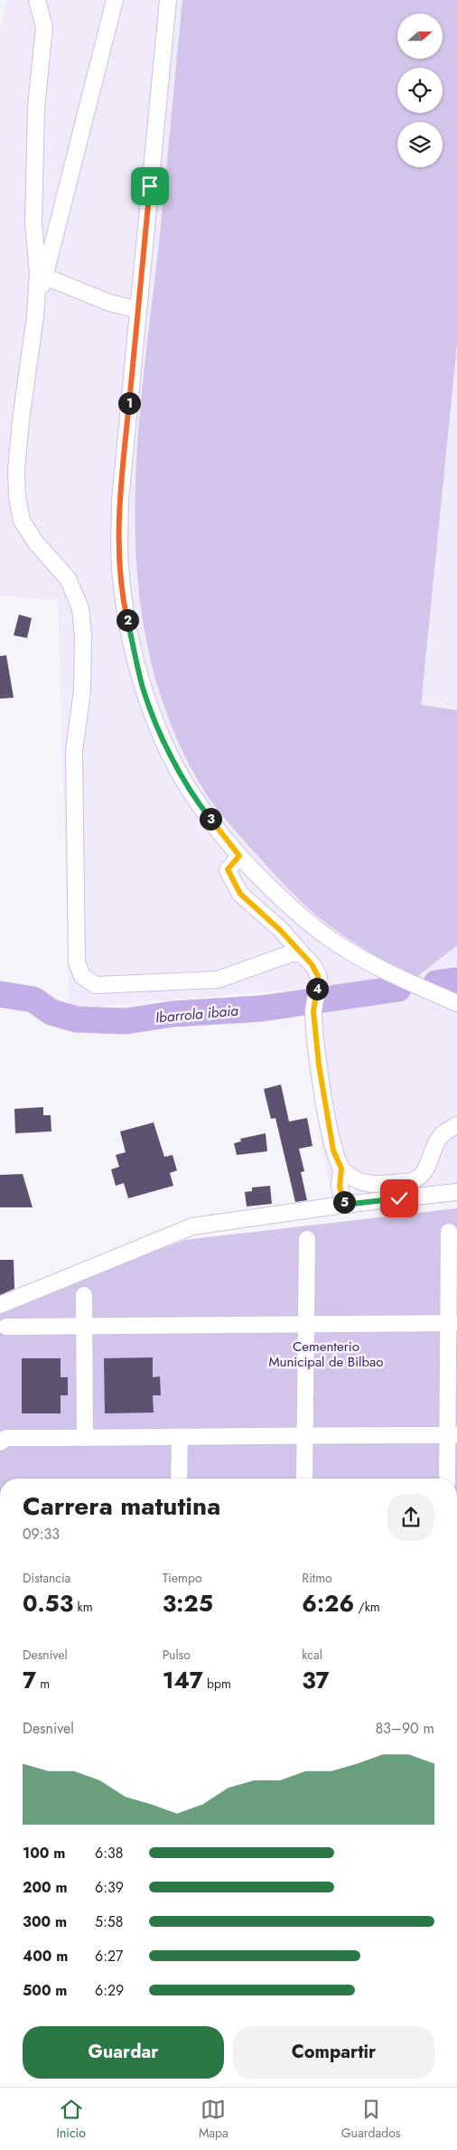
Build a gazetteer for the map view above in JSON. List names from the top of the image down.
{
  "water": ["Ibarrola ibaia"],
  "parks": ["Cementerio Municipal de Bilbao"],
  "north": "right",
  "page": {
    "pins": [
      "1",
      "2",
      "3",
      "4",
      "5"
    ],
    "heading": ["Carrera matutina", "09:33"],
    "stats": [
      ["Distancia", "0.53 km"],
      ["Tiempo", "3:25"],
      ["Ritmo", "6:26 /km"],
      ["Desnivel", "7 m"],
      ["Pulso", "147 bpm"],
      ["kcal", "37"]
    ],
    "chart": ["Desnivel", "83–90 m"],
    "list": [
      {
        "name": "100 m",
        "note": "6:38"
      },
      {
        "name": "200 m",
        "note": "6:39"
      },
      {
        "name": "300 m",
        "note": "5:58"
      },
      {
        "name": "400 m",
        "note": "6:27"
      },
      {
        "name": "500 m",
        "note": "6:29"
      }
    ],
    "buttons": ["Guardar", "Compartir"],
    "tabs": ["Inicio", "Mapa", "Guardados"]
  }
}
